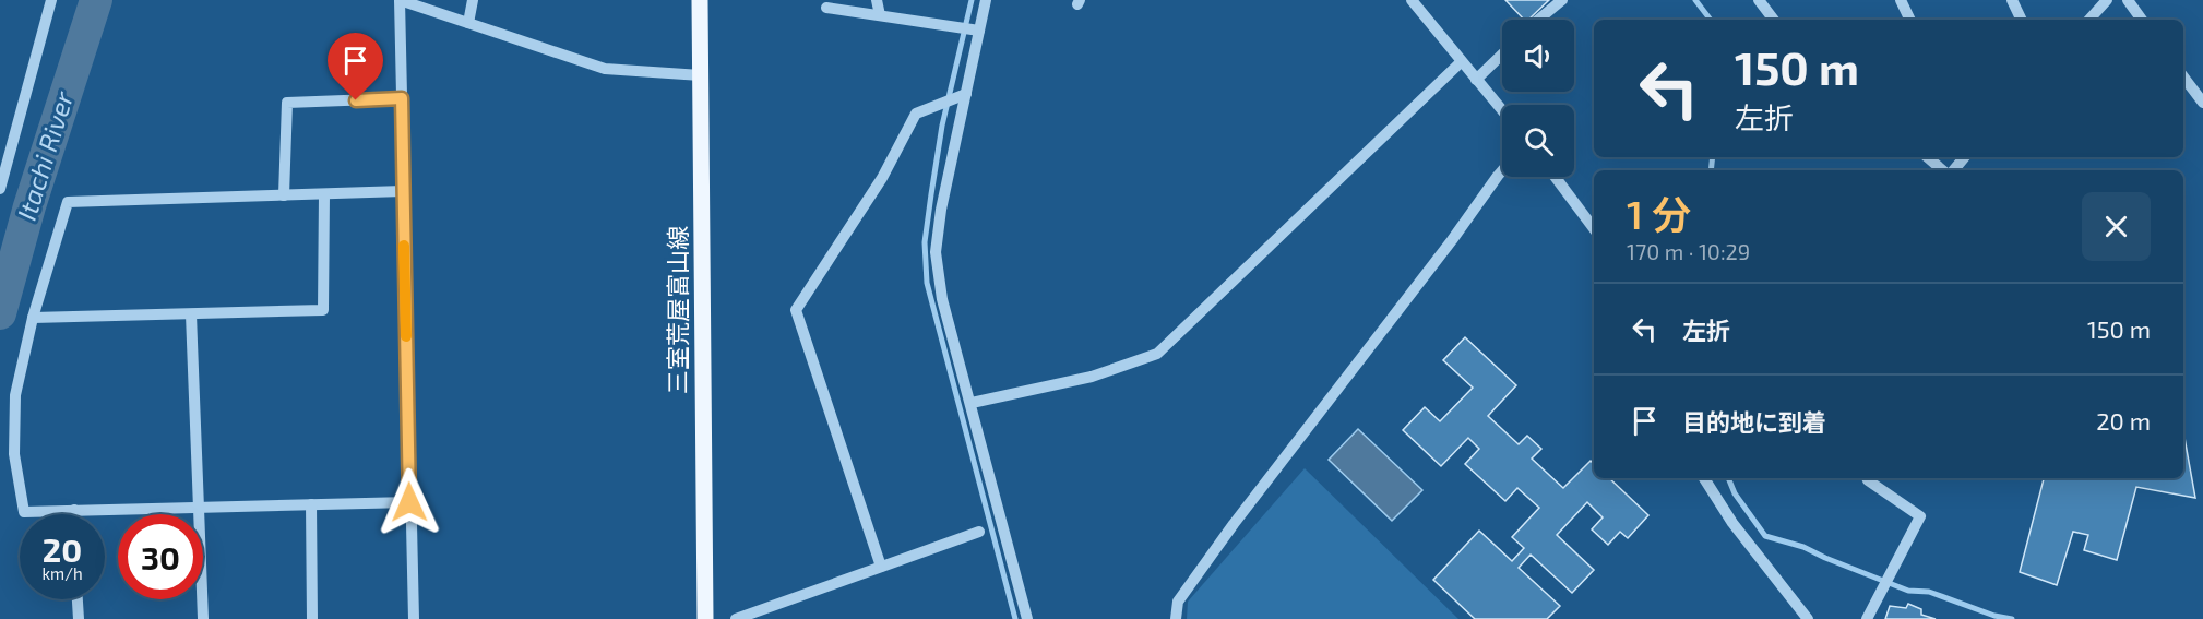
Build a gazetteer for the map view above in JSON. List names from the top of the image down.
{
  "streets": {
    "main road": ["三室荒屋富山線"]
  },
  "water": ["Itachi River"],
  "page": {
    "turn": ["150 m", "左折"],
    "heading": ["1 分", "170 m · 10:29"],
    "list": [
      {
        "name": "左折",
        "value": "150 m"
      },
      {
        "name": "目的地に到着",
        "value": "20 m"
      }
    ],
    "speed": "20 km/h",
    "limit": "30"
  }
}
